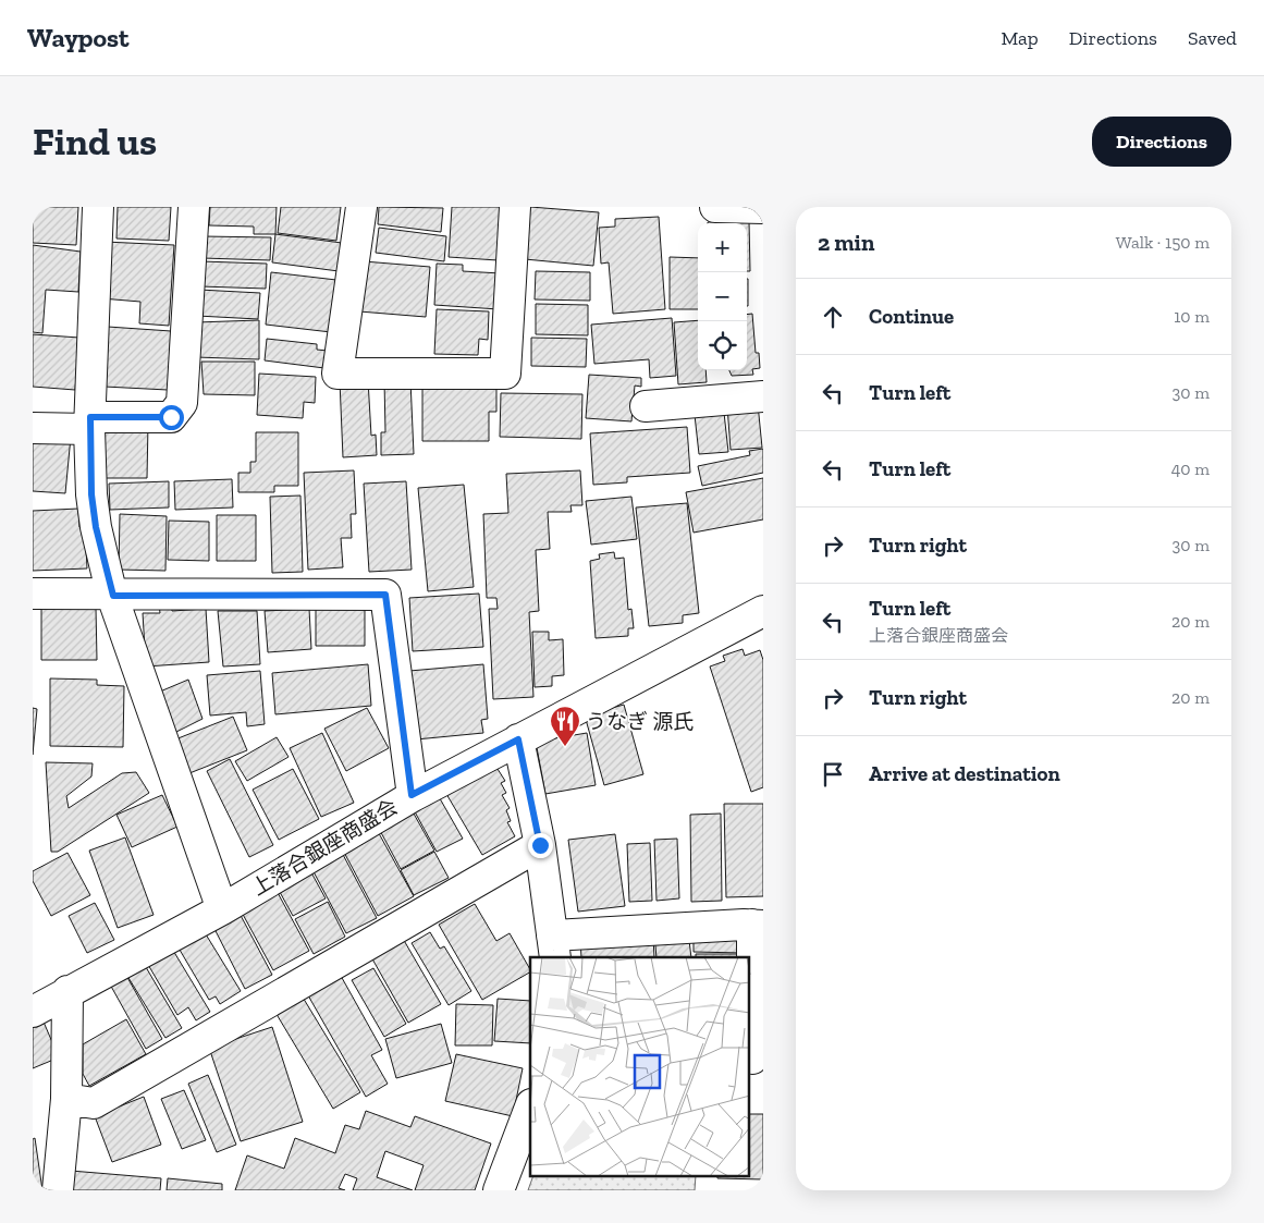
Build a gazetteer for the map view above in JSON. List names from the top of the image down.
{
  "streets": {
    "street": ["上落合銀座商盛会"]
  },
  "places": {
    "restaurant": ["うなぎ 源氏"]
  },
  "page": {
    "header": "Waypost",
    "nav": ["Map", "Directions", "Saved"],
    "buttons": "Directions",
    "title": "Find us",
    "heading": ["2 min", "Walk · 150 m"],
    "map_buttons": ["+", "−"],
    "list": [
      ["Continue", "10 m"],
      ["Turn left", "30 m"],
      ["Turn left", "40 m"],
      ["Turn right", "30 m"],
      ["Turn left", "上落合銀座商盛会", "20 m"],
      ["Turn right", "20 m"],
      "Arrive at destination"
    ]
  }
}
